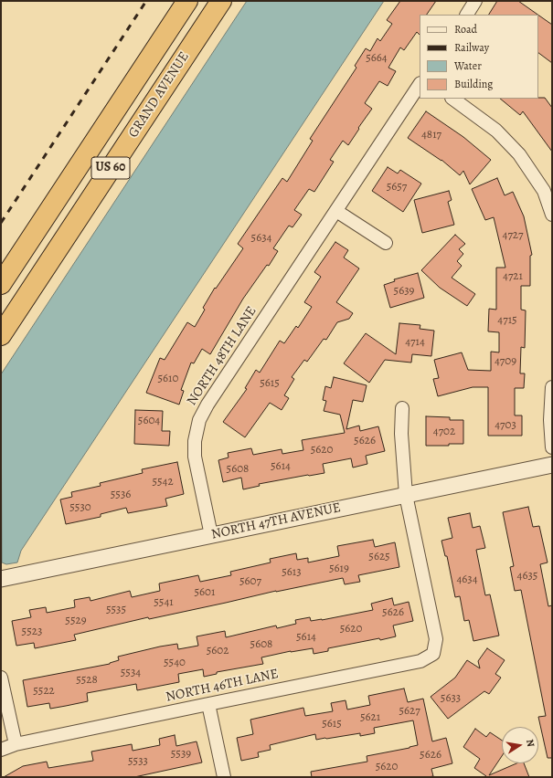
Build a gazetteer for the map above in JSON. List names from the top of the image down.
{
  "streets": {
    "highway": ["GRAND AVENUE", "US 60"],
    "street": ["NORTH 48TH LANE", "NORTH 47TH AVENUE", "NORTH 46TH LANE"]
  },
  "crossings": [
    ["NORTH 48TH LANE", "NORTH 47TH AVENUE"],
    ["NORTH 47TH AVENUE", "NORTH 46TH LANE"]
  ],
  "house_numbers": [
    "5664",
    "4817",
    "5657",
    "4727",
    "5634",
    "4721",
    "5639",
    "4715",
    "4714",
    "4709",
    "5610",
    "5615",
    "5604",
    "4703",
    "4702",
    "5626",
    "5620",
    "5614",
    "5608",
    "5542",
    "5536",
    "5530",
    "5625",
    "5619",
    "5613",
    "4635",
    "4634",
    "5607",
    "5601",
    "5541",
    "5535",
    "5626",
    "5529",
    "5620",
    "5523",
    "5614",
    "5608",
    "5602",
    "5540",
    "5534",
    "5528",
    "5522",
    "5633",
    "5627",
    "5621",
    "5615",
    "5539",
    "5626",
    "5533",
    "5620"
  ],
  "legend": [
    "Road",
    "Railway",
    "Water",
    "Building"
  ],
  "north": "right"
}
